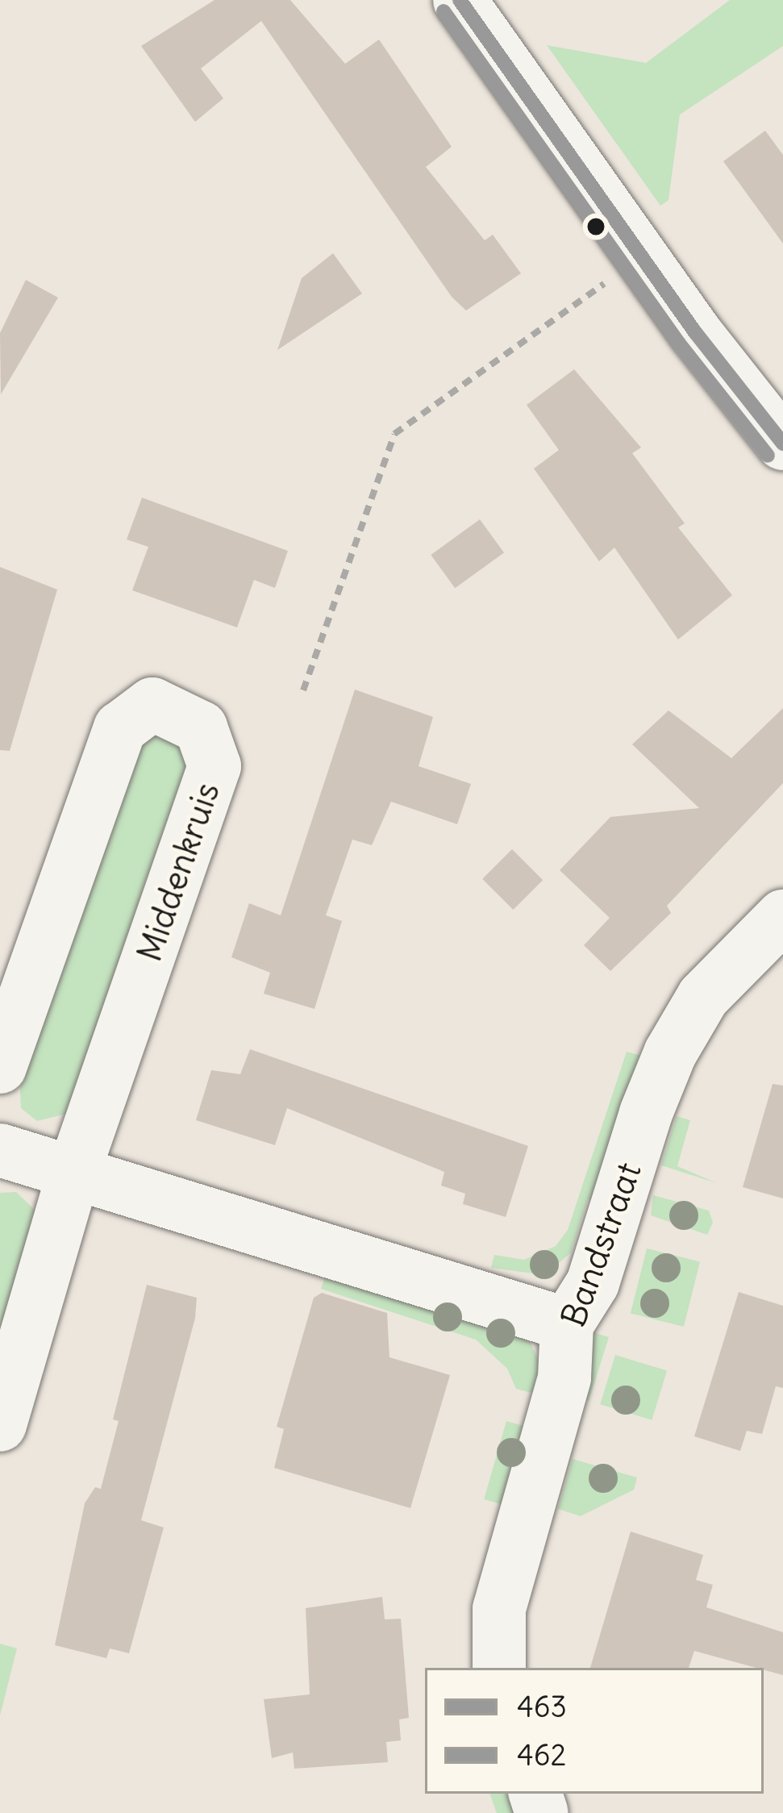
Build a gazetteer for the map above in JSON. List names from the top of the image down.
{
  "streets": {
    "street": ["Middenkruis", "Bandstraat"]
  },
  "lines": ["transit line 463", "transit line 462"],
  "legend": ["463", "462"]
}
